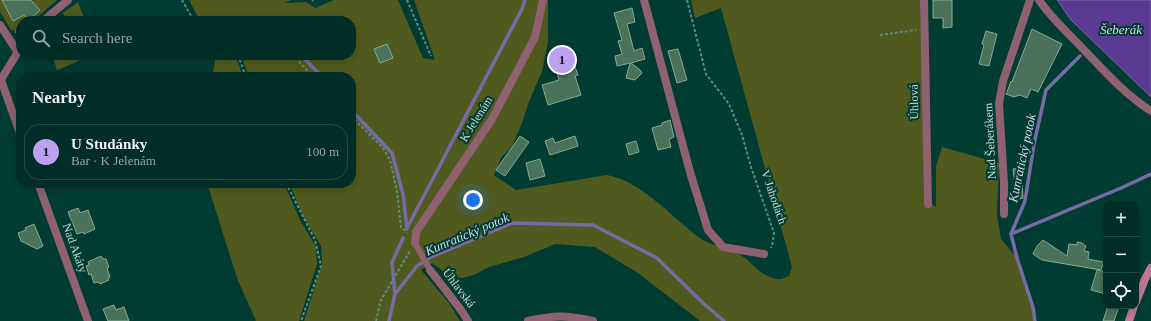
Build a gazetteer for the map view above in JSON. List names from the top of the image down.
{
  "streets": {
    "street": [
      "Úhlová",
      "K Jelenám",
      "Nad Šeberákem",
      "Nad Akáty",
      "Úhlavská"
    ],
    "path": ["V Jahodách"]
  },
  "water": ["Šeberák", "Kunratický potok"],
  "page": {
    "search": "Search here",
    "pins": "1",
    "heading": "Nearby",
    "list": [
      {
        "mark": "1",
        "name": "U Studánky",
        "note": "Bar · K Jelenám",
        "value": "100 m"
      }
    ],
    "map_buttons": ["+", "−"]
  }
}
